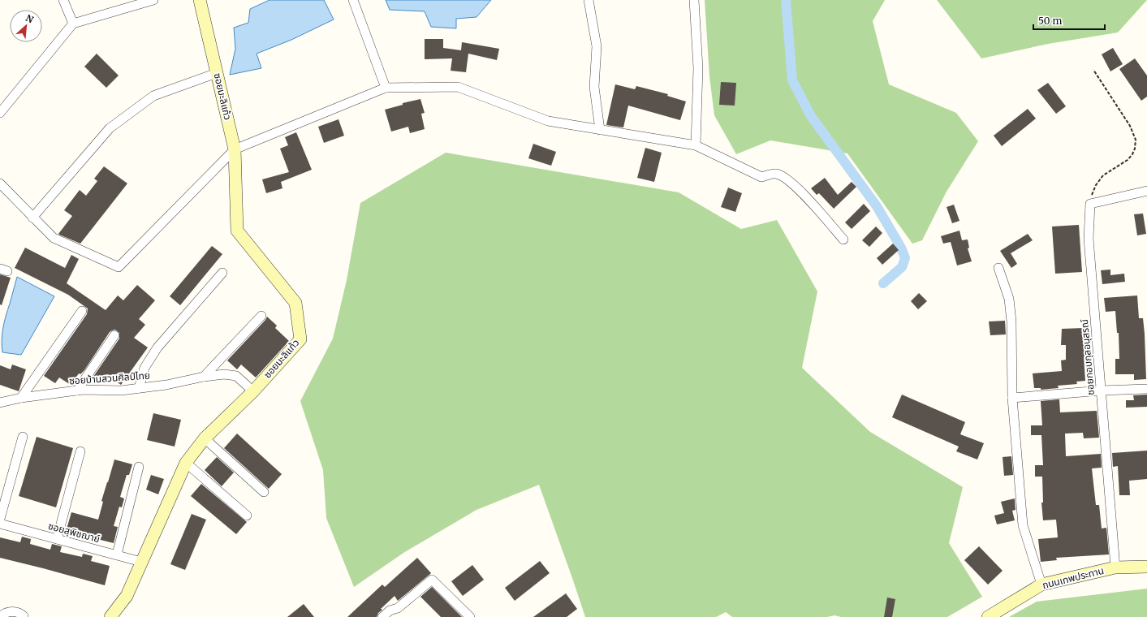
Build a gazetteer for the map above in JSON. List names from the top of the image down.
{
  "streets": {
    "street": [
      "ซอยมะลิแก้ว",
      "ซอยกอบกุลอนุสรณ์",
      "ซอยบ้านสวนศิลป์ไทย",
      "ซอยสุพิชฌาย์",
      "ถนนเทพประทาน"
    ]
  },
  "crossings": [
    ["ซอยมะลิแก้ว", "ซอยบ้านสวนศิลป์ไทย"],
    ["ซอยมะลิแก้ว", "ซอยสุพิชฌาย์"],
    ["ซอยกอบกุลอนุสรณ์", "ถนนเทพประทาน"]
  ],
  "scale_bar": "50 m",
  "north": "top right"
}
